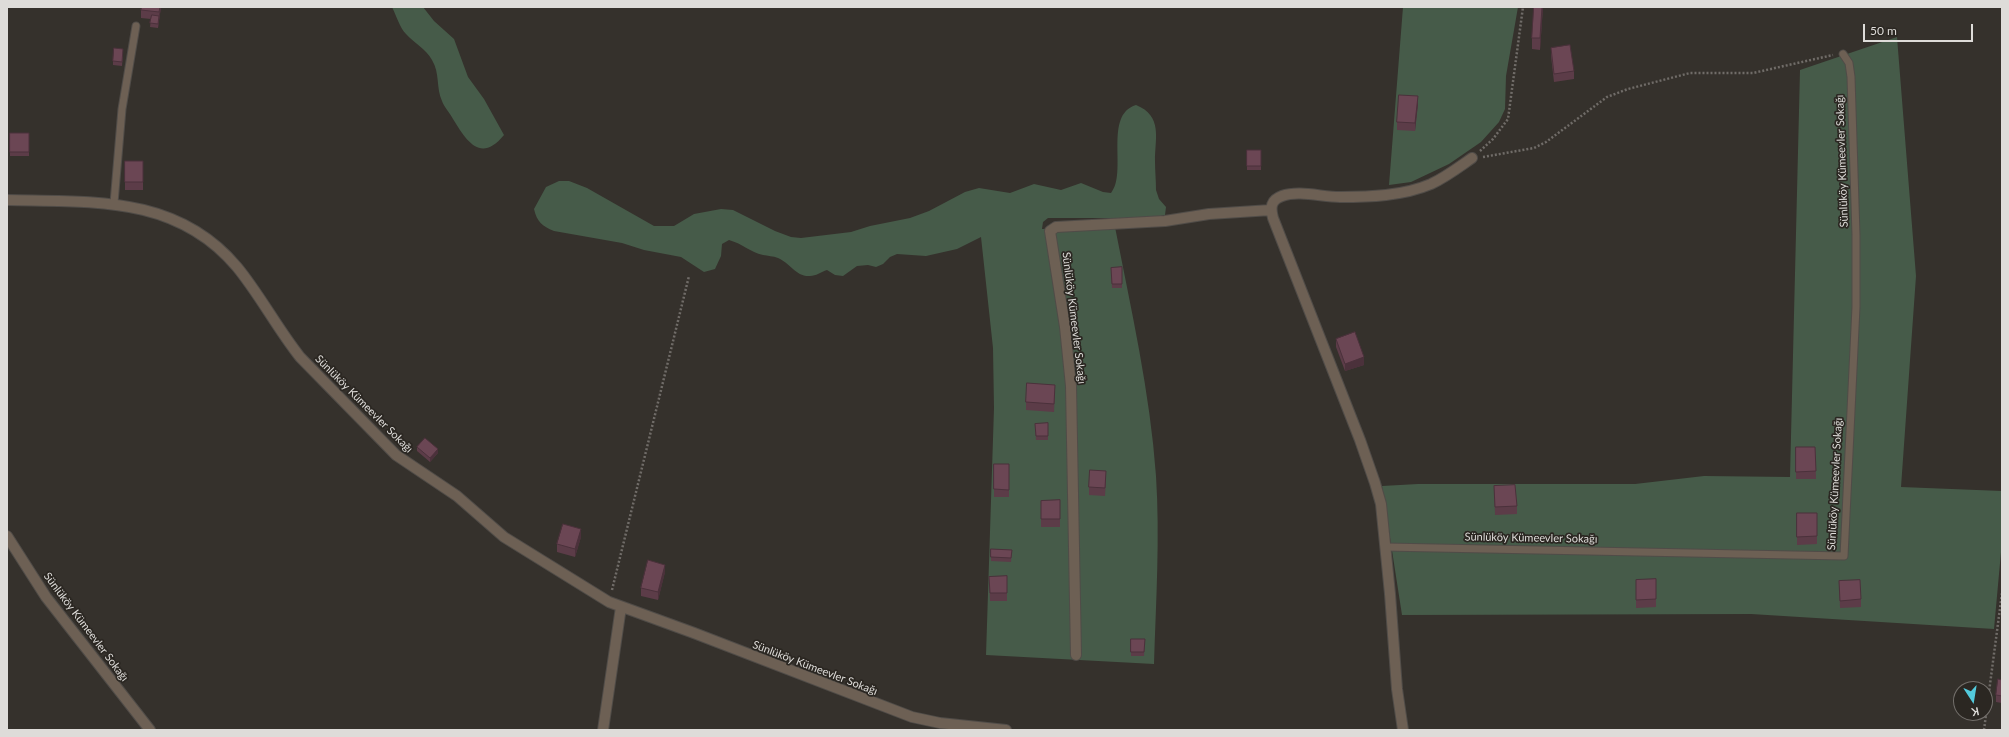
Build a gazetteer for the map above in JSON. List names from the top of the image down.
{
  "streets": {
    "street": ["Sünlüköy Kümeevler Sokağı"]
  },
  "scale_bar": "50 m",
  "north": "bottom"
}
